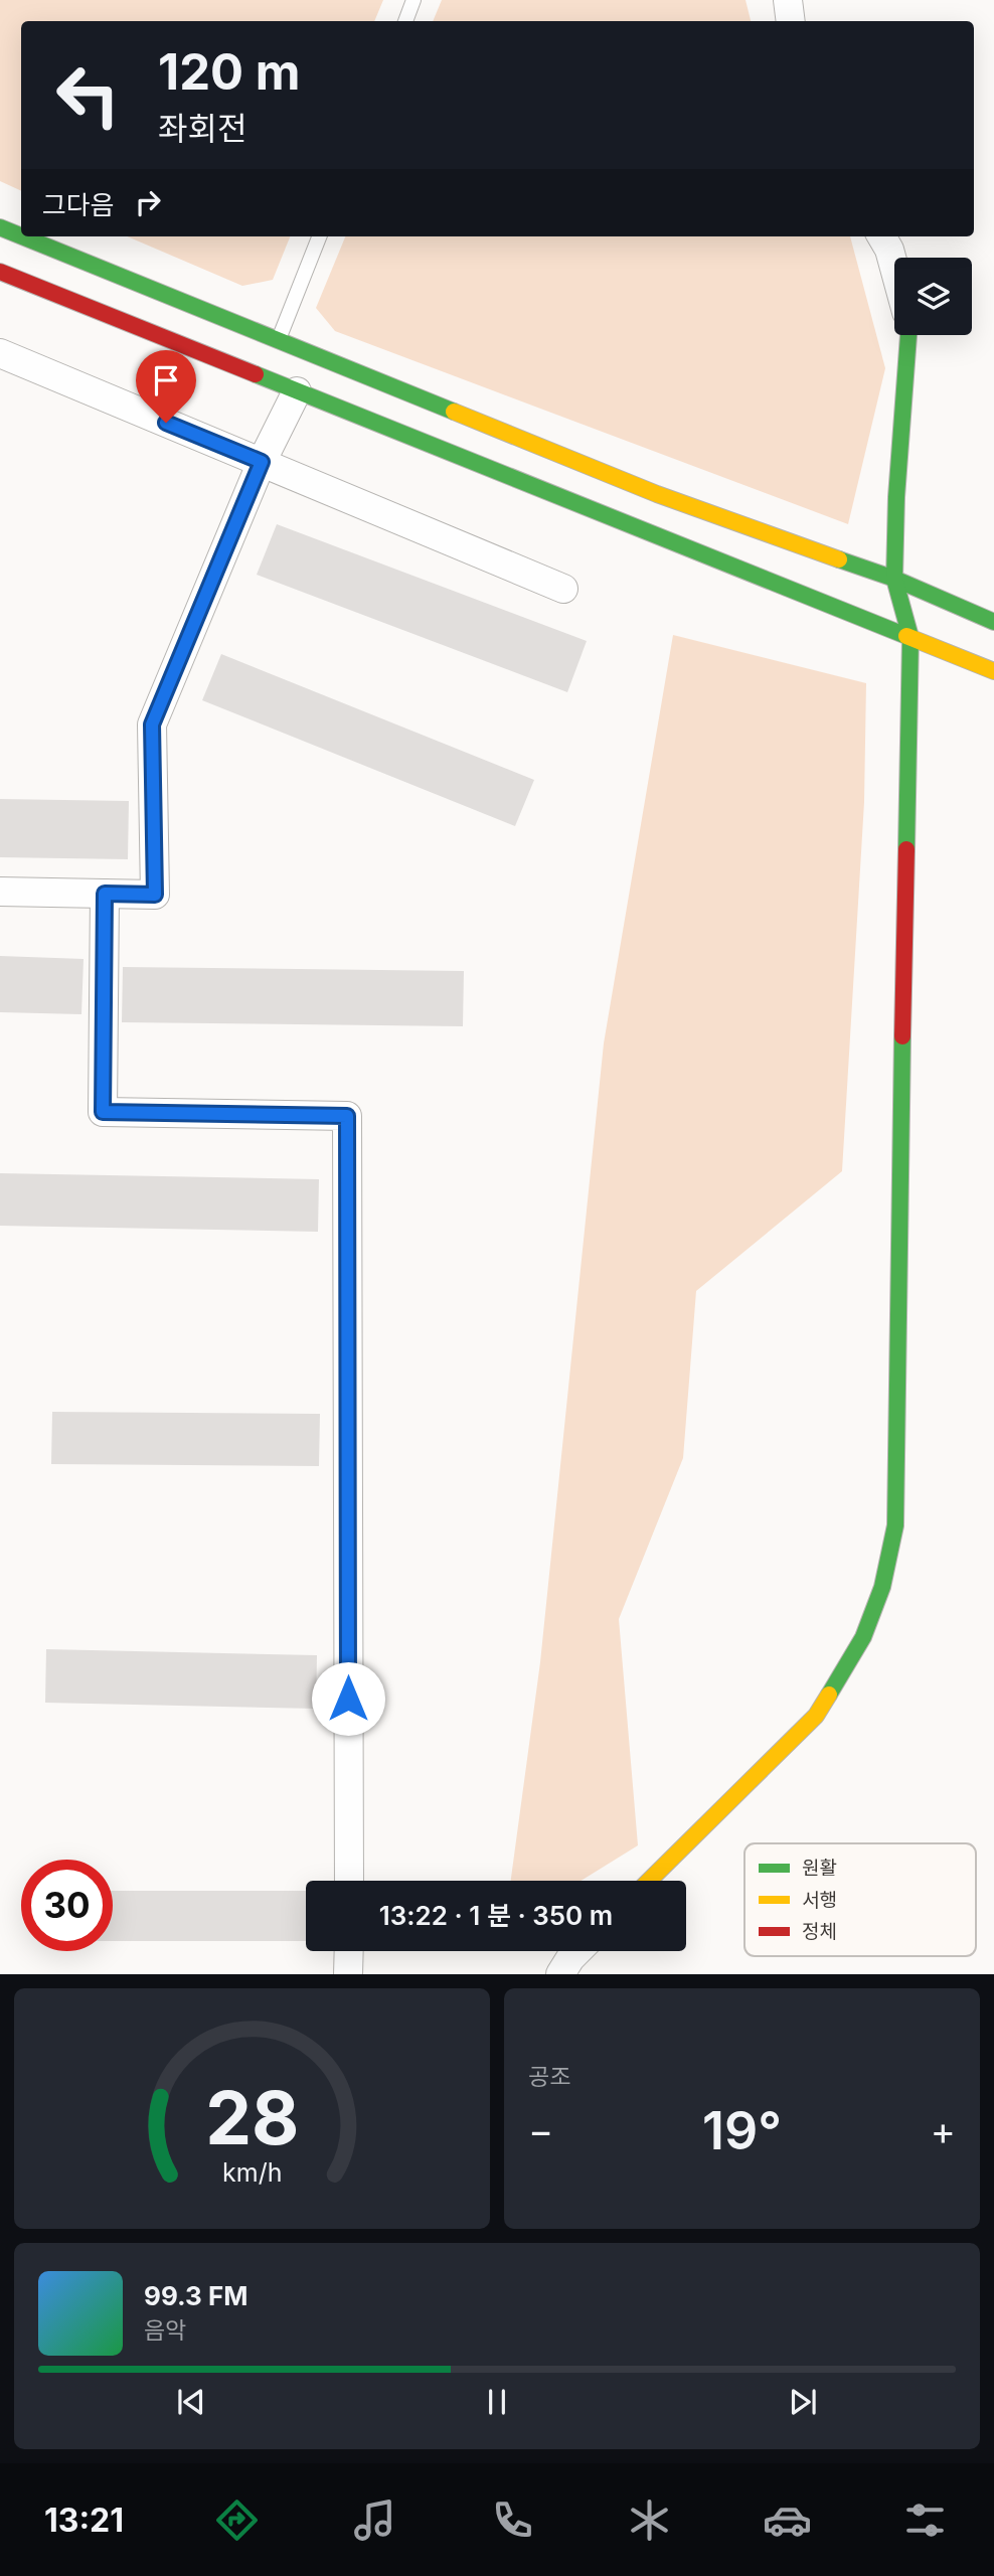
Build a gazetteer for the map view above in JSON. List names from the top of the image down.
{
  "legend": ["원활", "서행", "정체"],
  "page": {
    "turn": ["120 m", "좌회전"],
    "then": "그다음",
    "limit": "30",
    "trip": "13:22 · 1 분 · 350 m",
    "tile": "공조",
    "heat": ["−", "19°", "+"],
    "song": ["99.3 FM", "음악"],
    "tabs": "13:21",
    "gauge": ["28", "km/h"]
  }
}
